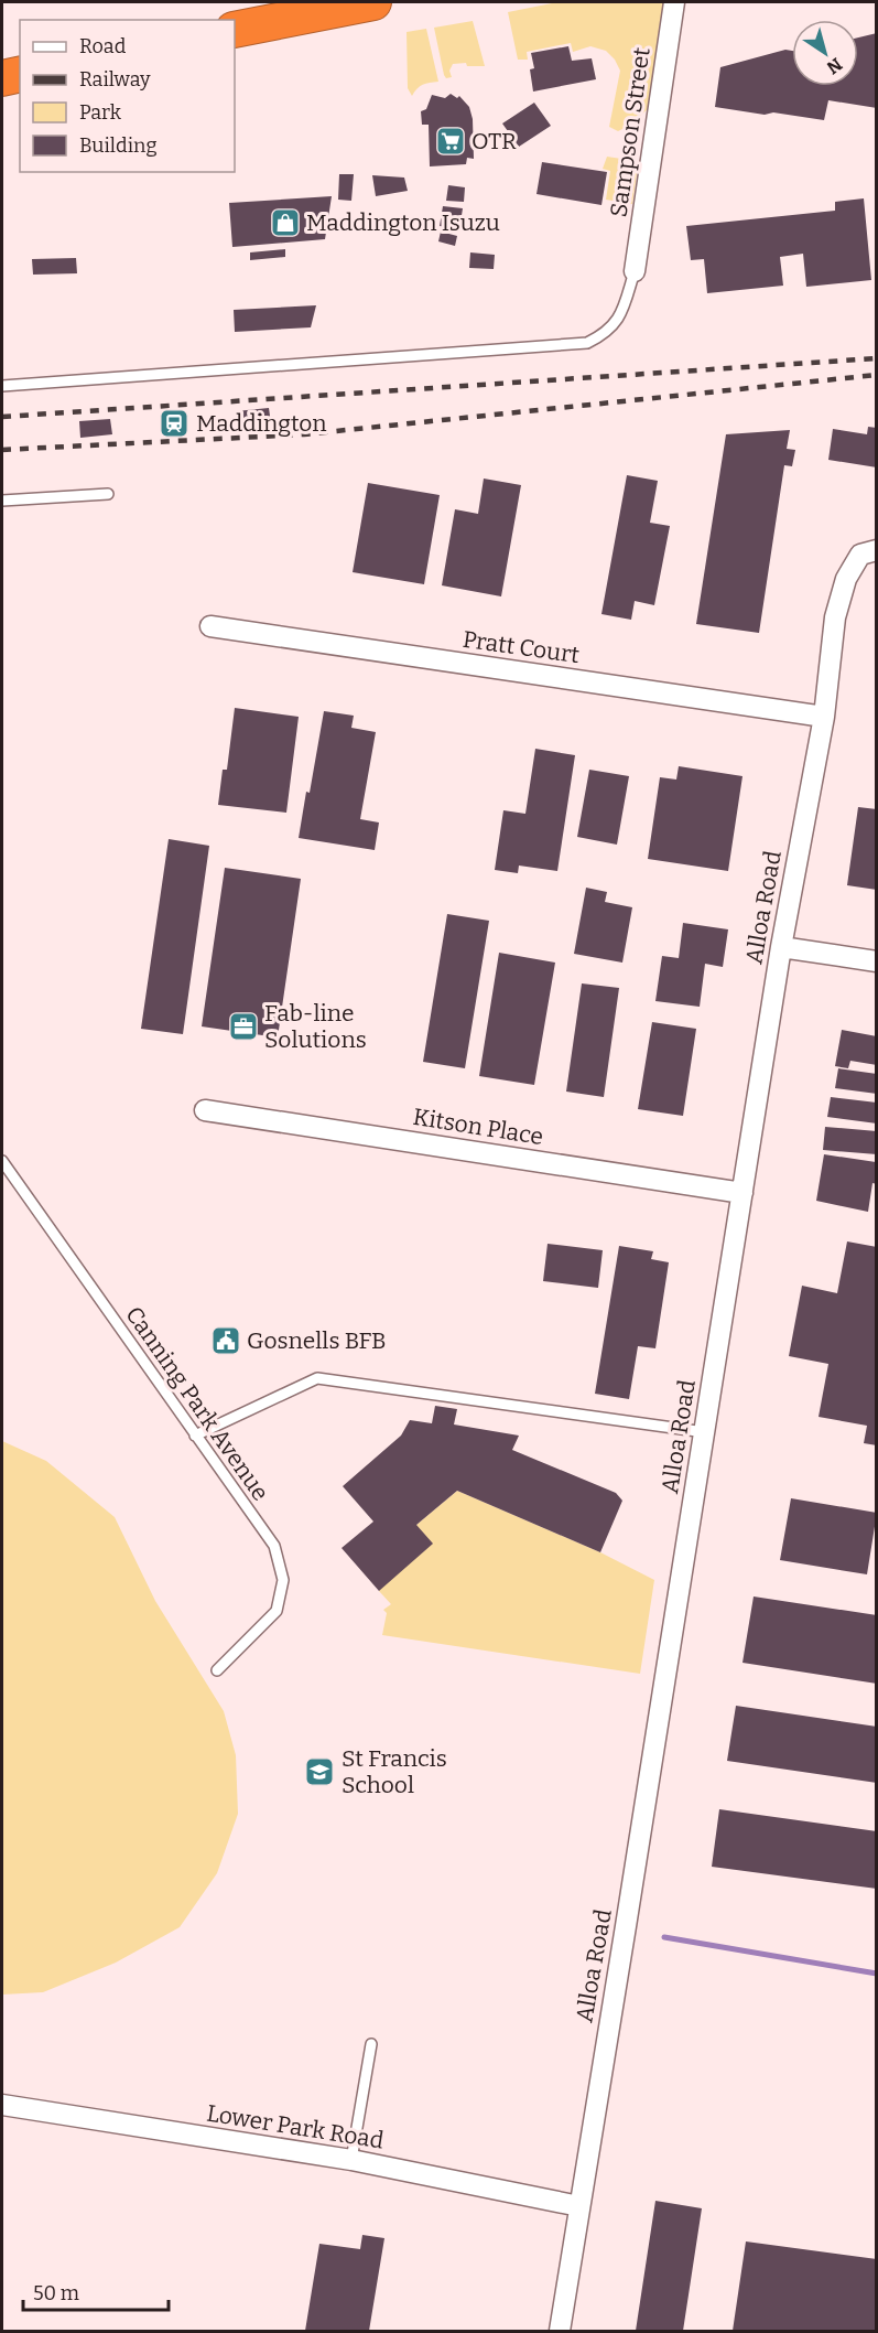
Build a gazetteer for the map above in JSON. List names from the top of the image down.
{
  "streets": {
    "street": [
      "Sampson Street",
      "Pratt Court",
      "Alloa Road",
      "Kitson Place",
      "Lower Park Road"
    ],
    "lane": ["Canning Park Avenue"]
  },
  "crossings": [
    ["Pratt Court", "Alloa Road"],
    ["Alloa Road", "Kitson Place"],
    ["Alloa Road", "Lower Park Road"]
  ],
  "places": {
    "supermarket": ["OTR"],
    "shop": ["Maddington Isuzu"],
    "station": ["Maddington"],
    "office": ["Fab-line Solutions"],
    "public building": ["Gosnells BFB"],
    "school or university": ["St Francis School"]
  },
  "legend": [
    "Road",
    "Railway",
    "Park",
    "Building"
  ],
  "scale_bar": "50 m",
  "north": "bottom right"
}
